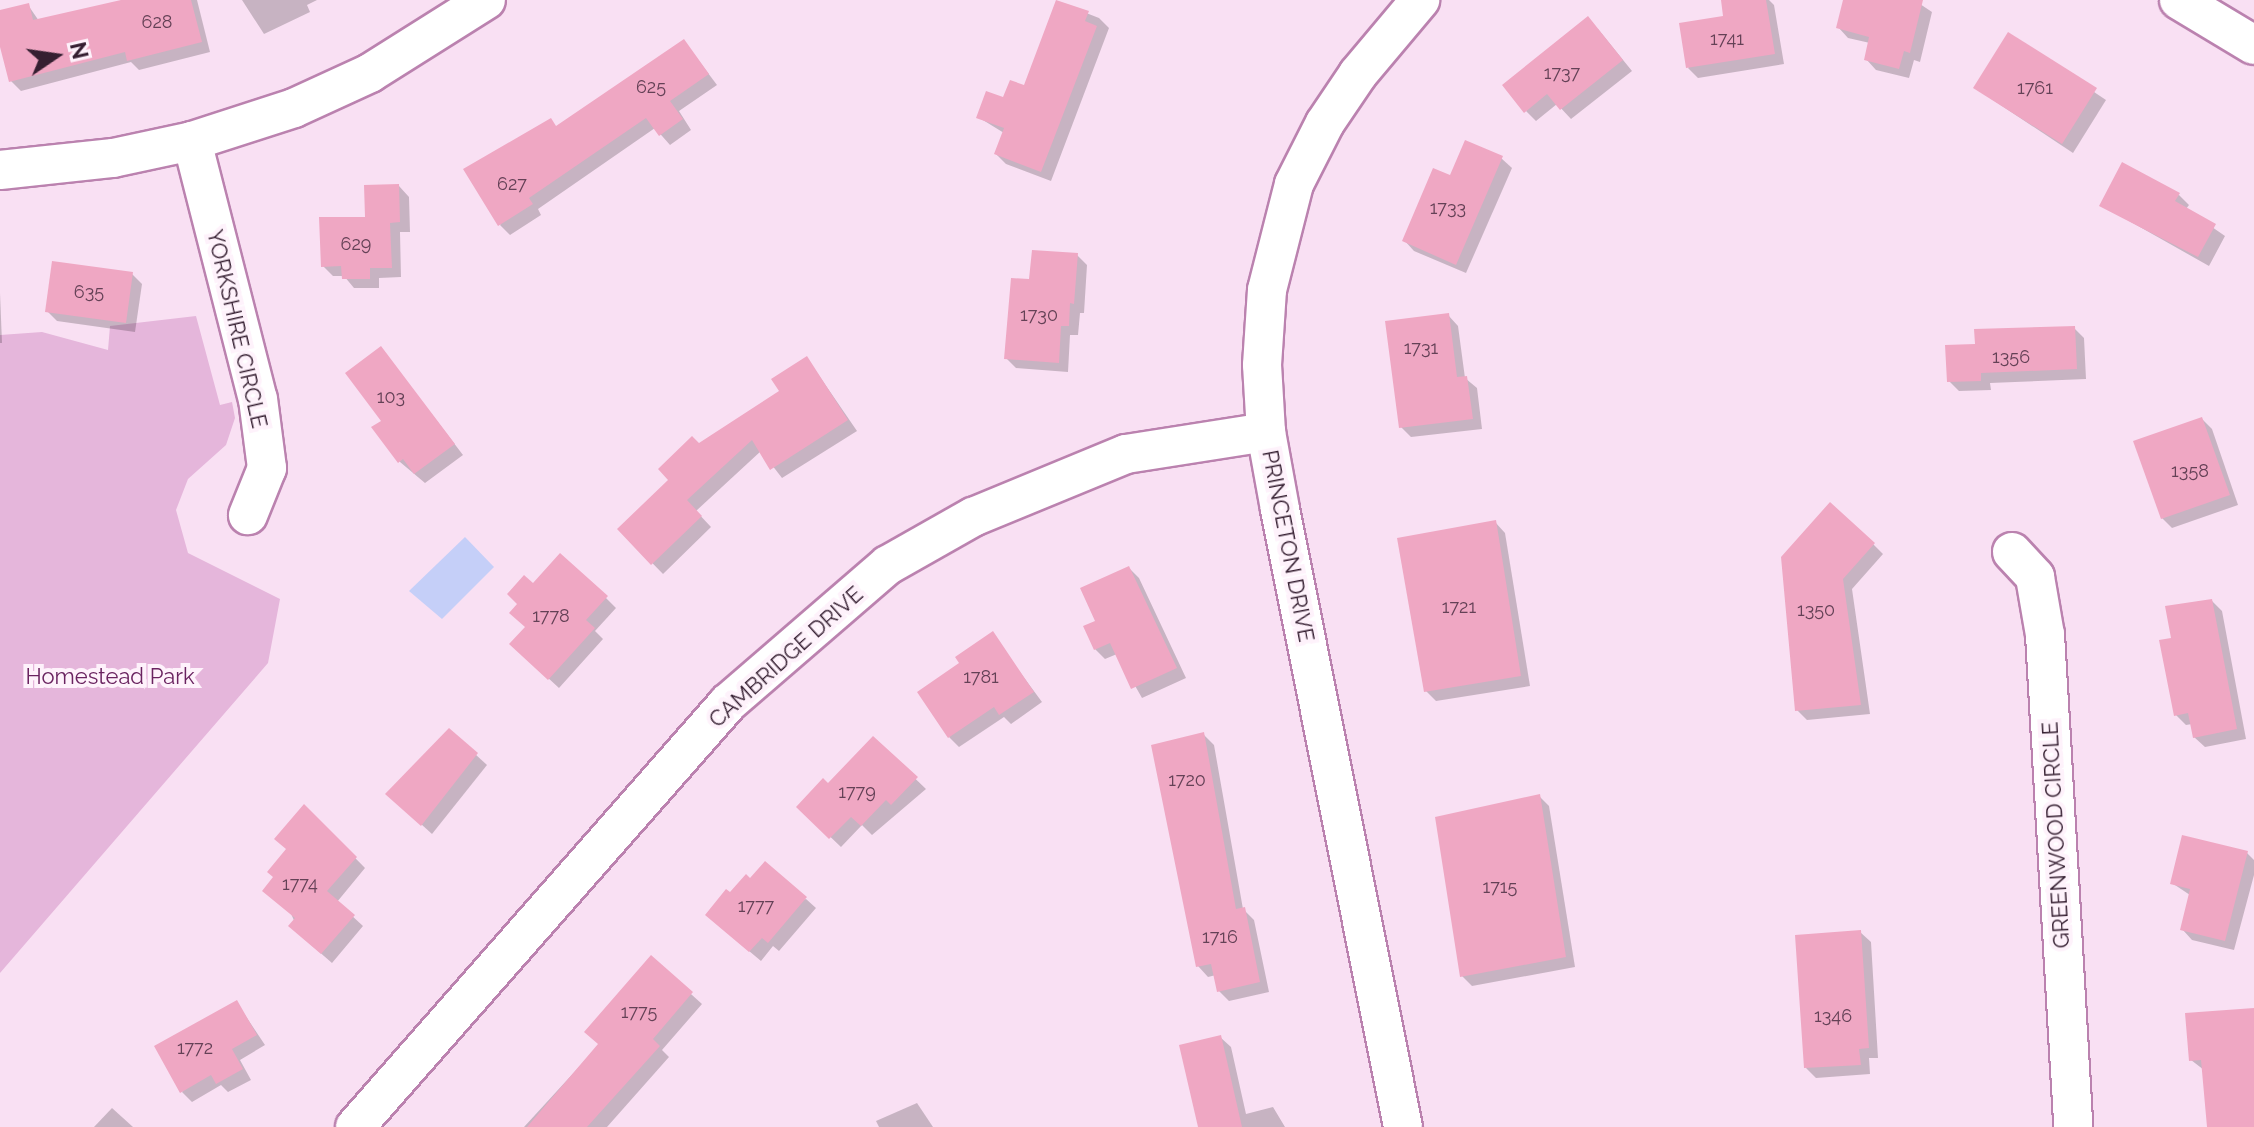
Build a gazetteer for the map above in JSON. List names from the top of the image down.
{
  "streets": {
    "street": [
      "YORKSHIRE CIRCLE",
      "PRINCETON DRIVE",
      "CAMBRIDGE DRIVE",
      "GREENWOOD CIRCLE"
    ]
  },
  "crossings": [
    ["PRINCETON DRIVE", "CAMBRIDGE DRIVE"]
  ],
  "parks": ["Homestead Park"],
  "house_numbers": [
    "628",
    "1741",
    "1737",
    "625",
    "1761",
    "627",
    "1733",
    "629",
    "635",
    "1730",
    "1731",
    "1356",
    "103",
    "1358",
    "1721",
    "1350",
    "1778",
    "1781",
    "1720",
    "1779",
    "1774",
    "1715",
    "1777",
    "1716",
    "1775",
    "1346",
    "1772"
  ],
  "north": "right"
}
